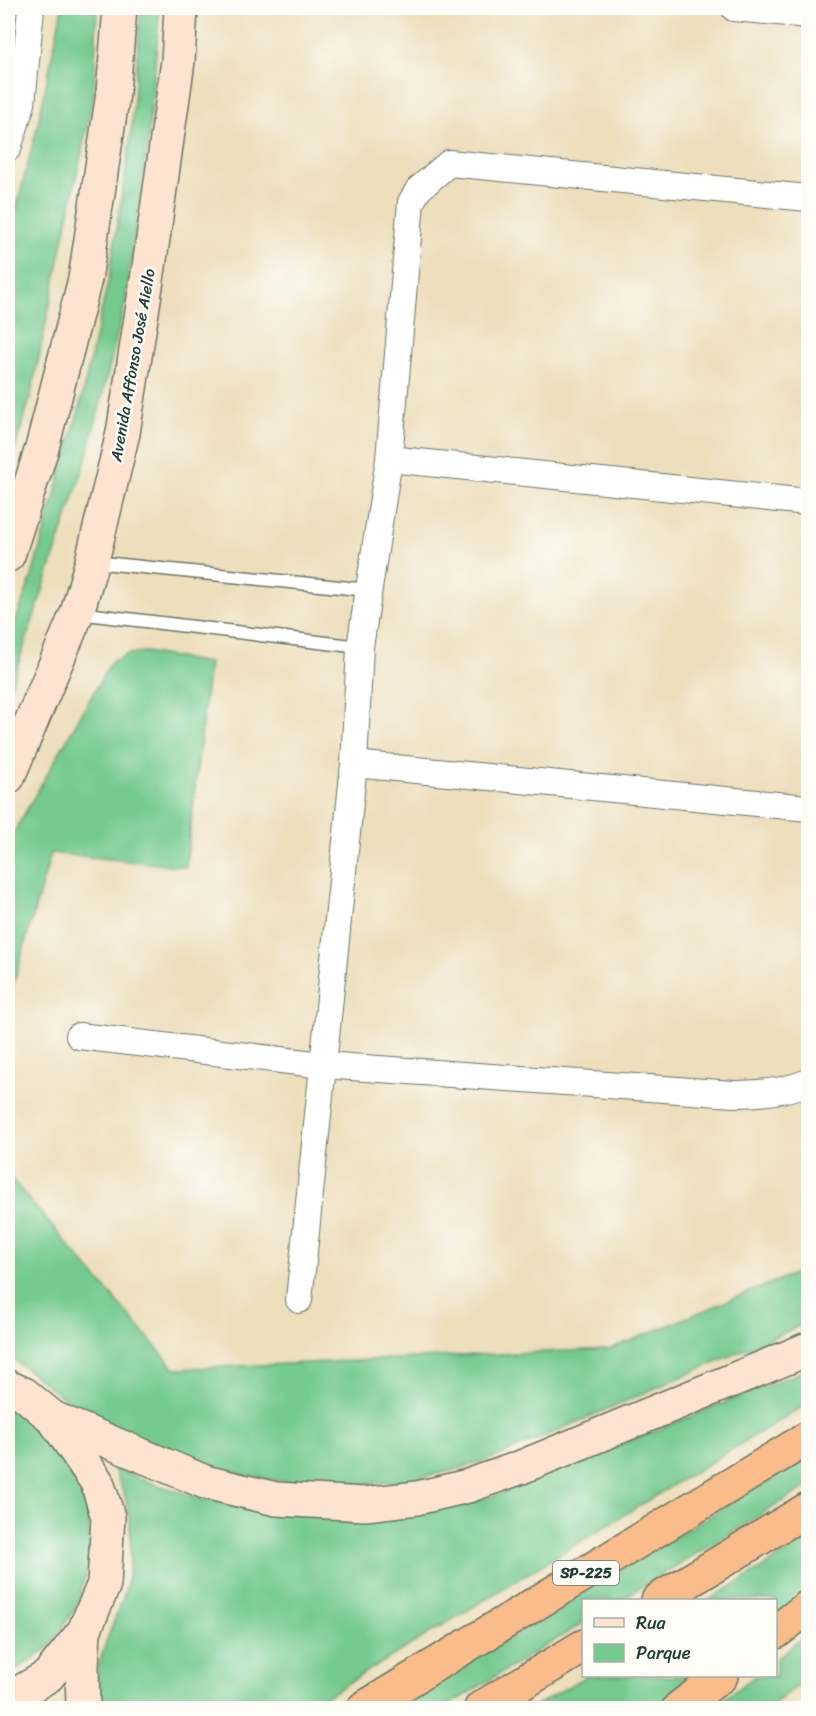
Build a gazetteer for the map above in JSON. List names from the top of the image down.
{
  "streets": {
    "highway": ["SP-225"],
    "street": ["Avenida Affonso José Aiello"]
  },
  "legend": ["Rua", "Parque"]
}
